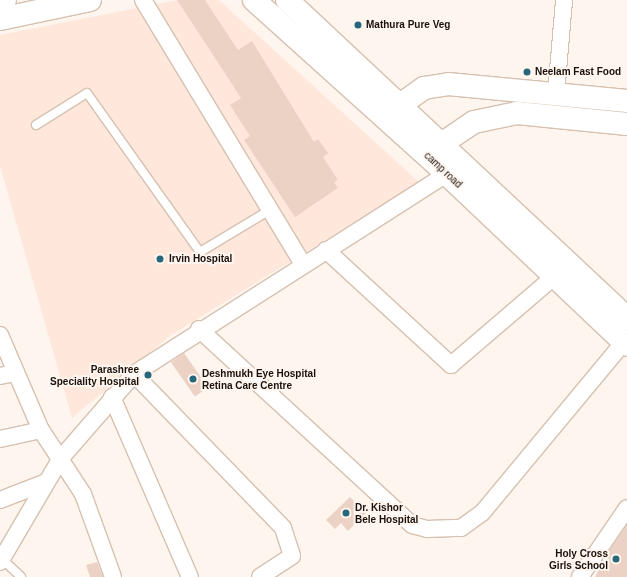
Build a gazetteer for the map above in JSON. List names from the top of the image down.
{
  "streets": {
    "main road": ["camp road"]
  },
  "places": [
    "Mathura Pure Veg",
    "Neelam Fast Food",
    "Irvin Hospital",
    "Parashree Speciality Hospital",
    "Deshmukh Eye Hospital Retina Care Centre",
    "Dr. Kishor Bele Hospital",
    "Holy Cross Girls School"
  ]
}
